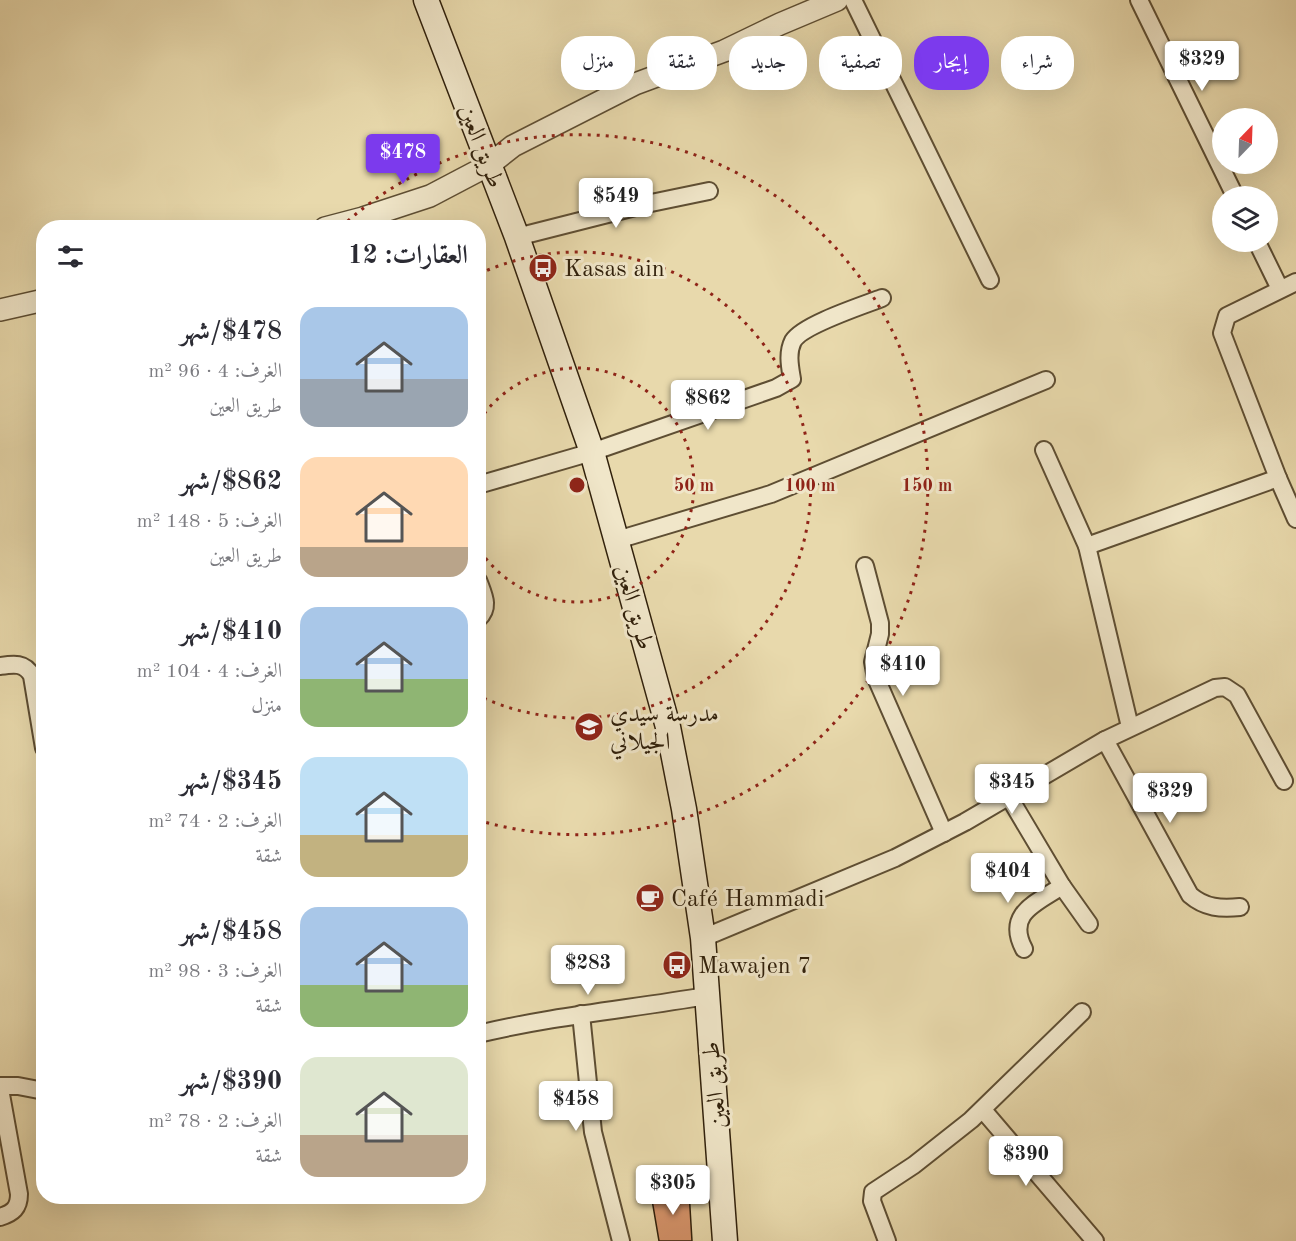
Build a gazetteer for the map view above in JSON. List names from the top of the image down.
{
  "streets": {
    "main road": ["طريق العين"]
  },
  "places": {
    "bus stop": ["Kasas ain", "Mawajen 7"],
    "school or university": ["مدرسة سيدي الجيلاني"],
    "cafe": ["Café Hammadi"]
  },
  "north": "top right",
  "page": {
    "chip": [
      "شراء",
      "إيجار",
      "تصفية",
      "جديد",
      "شقة",
      "منزل"
    ],
    "price": [
      "$329",
      "$478",
      "$549",
      "$862",
      "$410",
      "$345",
      "$329",
      "$404",
      "$283",
      "$458",
      "$390",
      "$305"
    ],
    "heading": "العقارات: 12",
    "list": [
      {
        "name": "$478/شهر",
        "note": "الغرف: 4 · 96 m² · طريق العين"
      },
      {
        "name": "$862/شهر",
        "note": "الغرف: 5 · 148 m² · طريق العين"
      },
      {
        "name": "$410/شهر",
        "note": "الغرف: 4 · 104 m² · منزل"
      },
      {
        "name": "$345/شهر",
        "note": "الغرف: 2 · 74 m² · شقة"
      },
      {
        "name": "$458/شهر",
        "note": "الغرف: 3 · 98 m² · شقة"
      },
      {
        "name": "$390/شهر",
        "note": "الغرف: 2 · 78 m² · شقة"
      }
    ]
  },
  "rings": ["50 m", "100 m", "150 m"]
}
